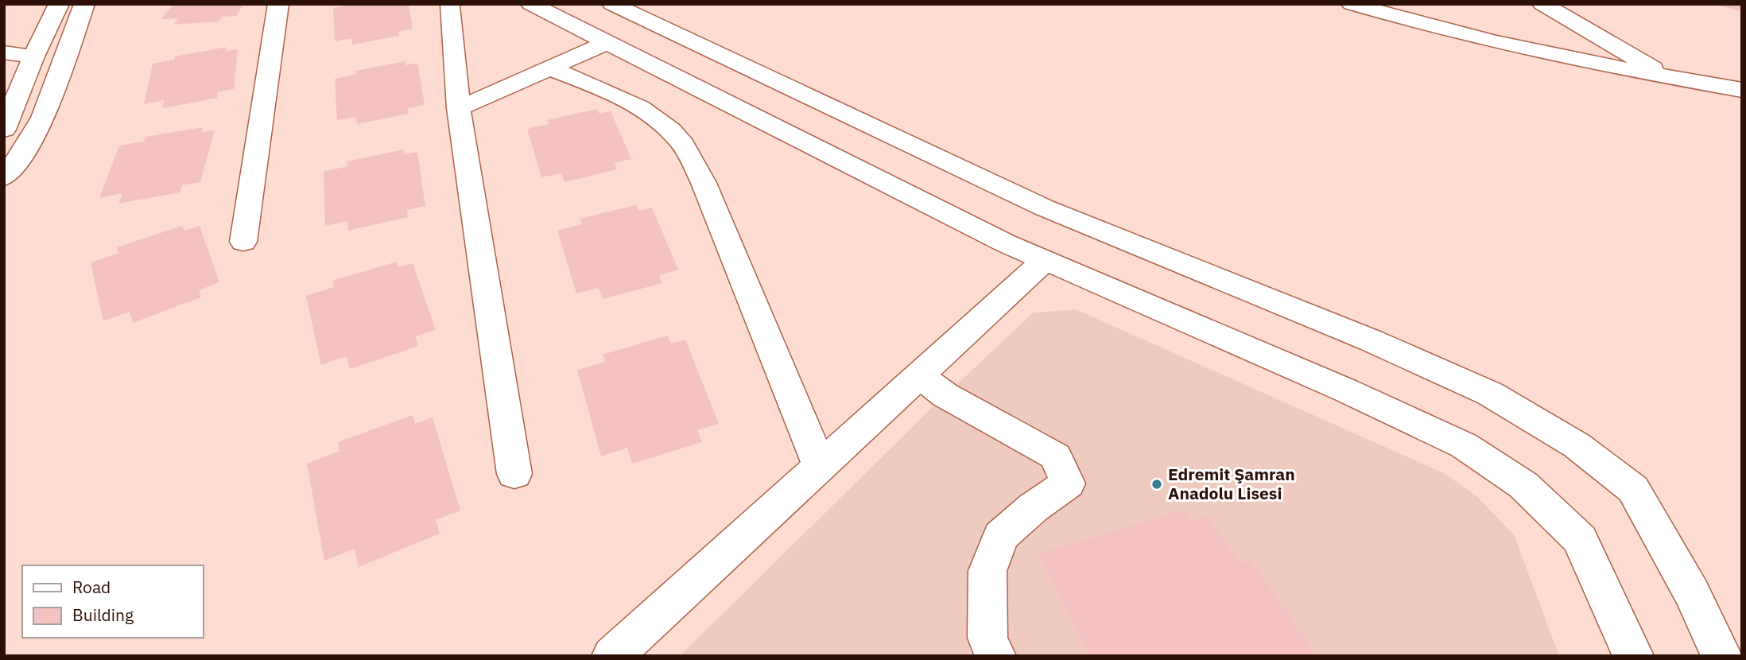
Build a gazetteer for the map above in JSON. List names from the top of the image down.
{
  "places": ["Edremit Şamran Anadolu Lisesi"],
  "legend": ["Road", "Building"]
}
